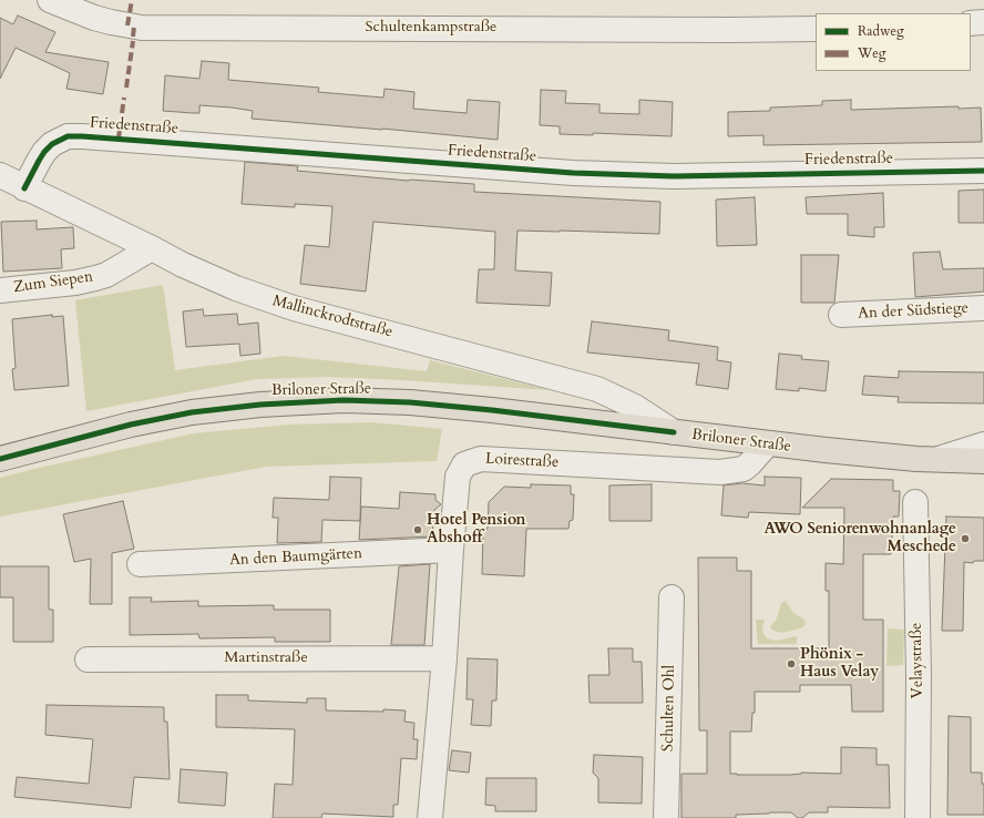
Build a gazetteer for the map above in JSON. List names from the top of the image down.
{
  "streets": {
    "main road": ["Briloner Straße"],
    "street": [
      "Schultenkampstraße",
      "Friedenstraße",
      "Zum Siepen",
      "An der Südstiege",
      "Mallinckrodtstraße",
      "Loirestraße",
      "An den Baumgärten",
      "Martinstraße",
      "Velaystraße",
      "Schulten Ohl"
    ]
  },
  "crossings": [
    ["Friedenstraße", "Mallinckrodtstraße"],
    ["Zum Siepen", "Mallinckrodtstraße"],
    ["Mallinckrodtstraße", "Briloner Straße"],
    ["Briloner Straße", "Loirestraße"],
    ["Loirestraße", "An den Baumgärten"],
    ["Loirestraße", "Martinstraße"]
  ],
  "places": ["Hotel Pension Abshoff", "AWO Seniorenwohnanlage Meschede", "Phönix - Haus Velay"],
  "legend": ["Radweg", "Weg"]
}
